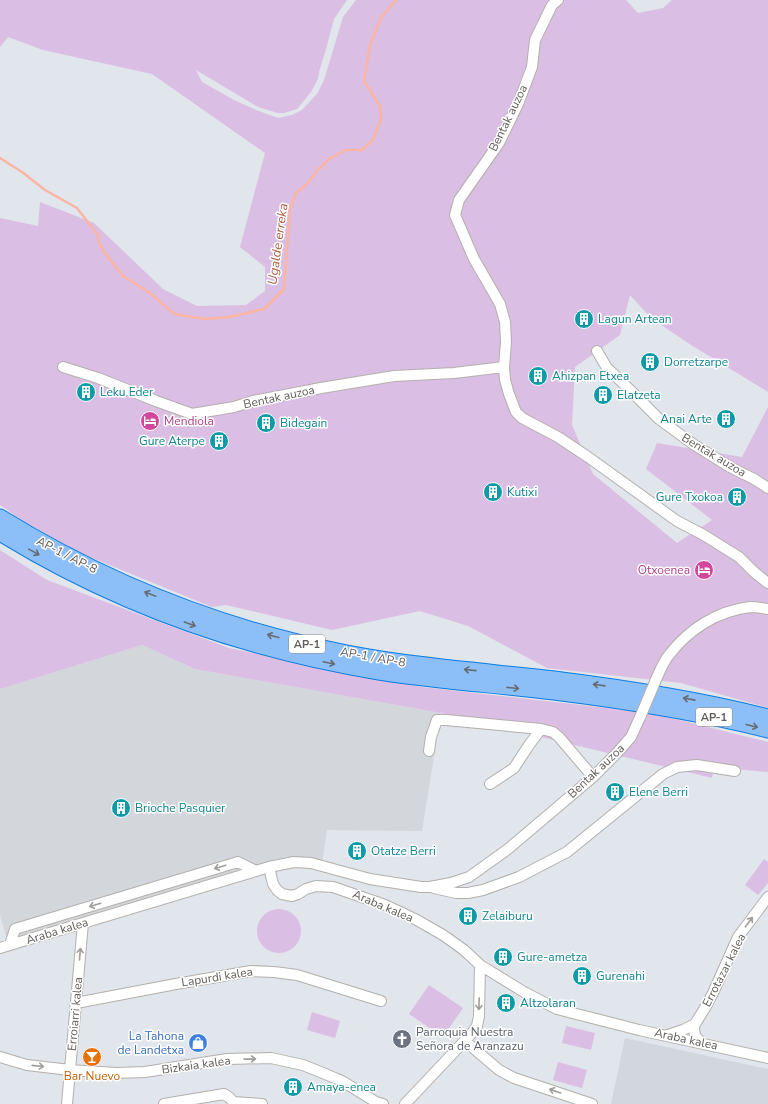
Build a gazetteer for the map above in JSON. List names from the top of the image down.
{
  "streets": {
    "highway": ["AP-1 / AP-8", "AP-1"],
    "street": [
      "Bentak auzoa",
      "Araba kalea",
      "Errotazar kalea",
      "Lapurdi kalea",
      "Erroiarri kalea",
      "Bizkaia kalea"
    ]
  },
  "crossings": [
    ["Bentak auzoa", "Araba kalea"],
    ["Araba kalea", "Erroiarri kalea"],
    ["Lapurdi kalea", "Erroiarri kalea"],
    ["Erroiarri kalea", "Bizkaia kalea"]
  ],
  "one_way": ["Errotazar kalea", "Erroiarri kalea", "Bizkaia kalea"],
  "water": ["Ugalde erreka"],
  "places": {
    "building": [
      "Lagun Artean",
      "Dorretzarpe",
      "Ahizpan Etxea",
      "Leku Eder",
      "Elatzeta",
      "Anai Arte",
      "Bidegain",
      "Gure Aterpe",
      "Kutixi",
      "Gure Txokoa",
      "Elene Berri",
      "Brioche Pasquier",
      "Otatze Berri",
      "Zelaiburu",
      "Gure-ametza",
      "Gurenahi",
      "Altzolaran",
      "Amaya-enea"
    ],
    "hotel": ["Mendiola", "Otxoenea"],
    "church": ["Parroquia Nuestra Señora de Aranzazu"],
    "shop": ["La Tahona de Landetxa"],
    "bar": ["Bar Nuevo"]
  }
}
